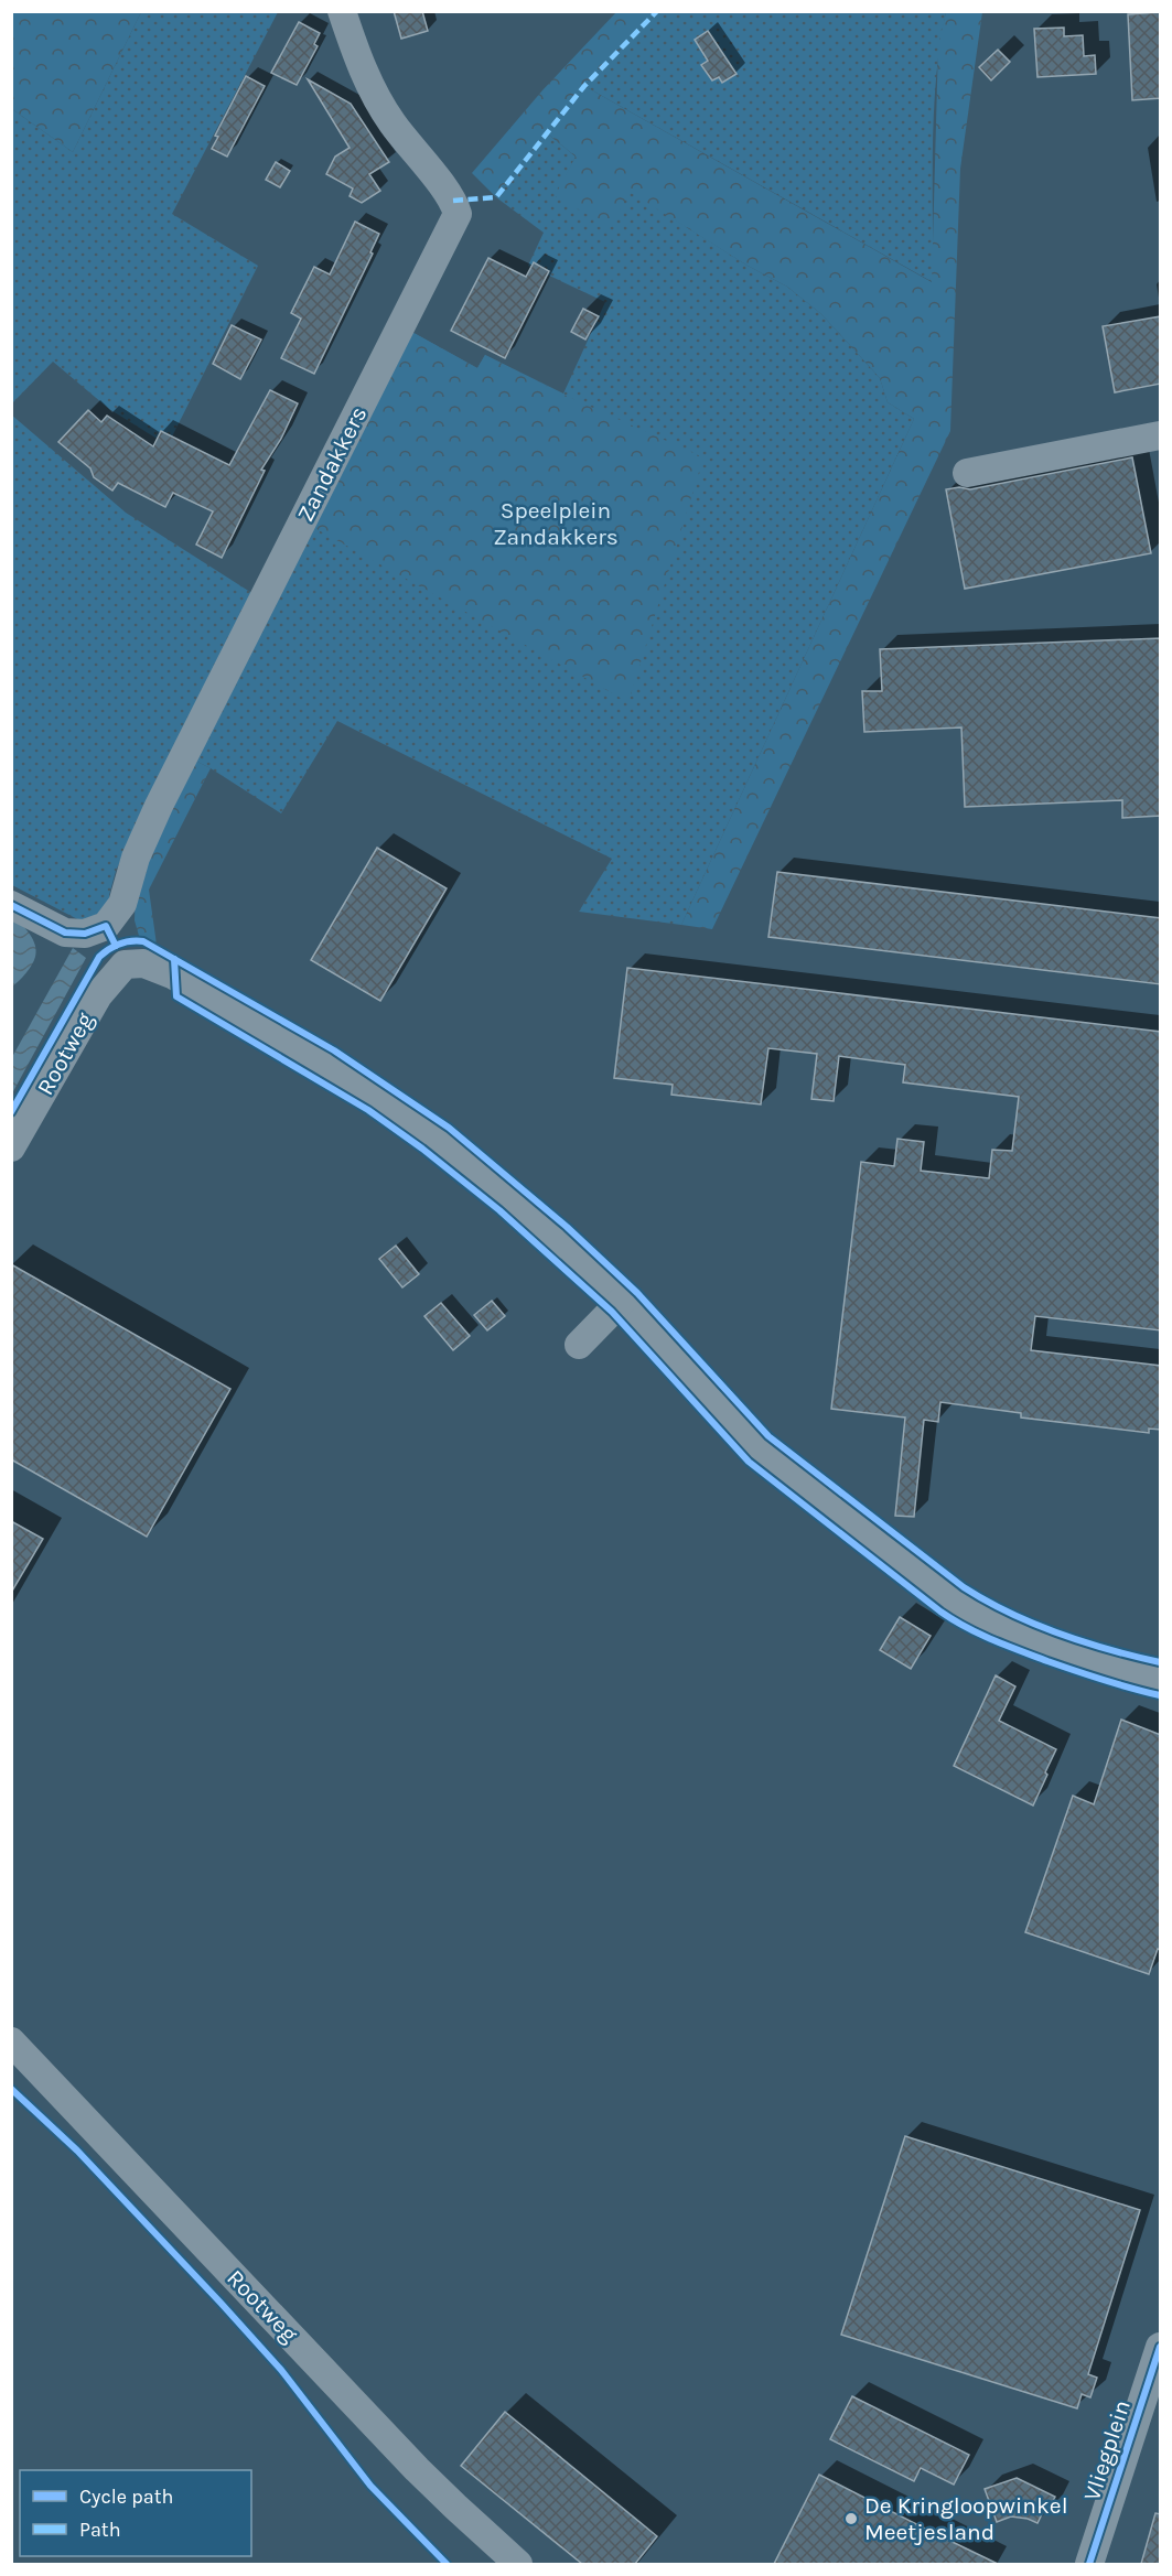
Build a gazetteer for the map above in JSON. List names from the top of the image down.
{
  "streets": {
    "street": ["Zandakkers", "Rootweg", "Vliegplein"]
  },
  "parks": ["Speelplein Zandakkers"],
  "places": ["De Kringloopwinkel Meetjesland"],
  "legend": ["Cycle path", "Path"]
}
